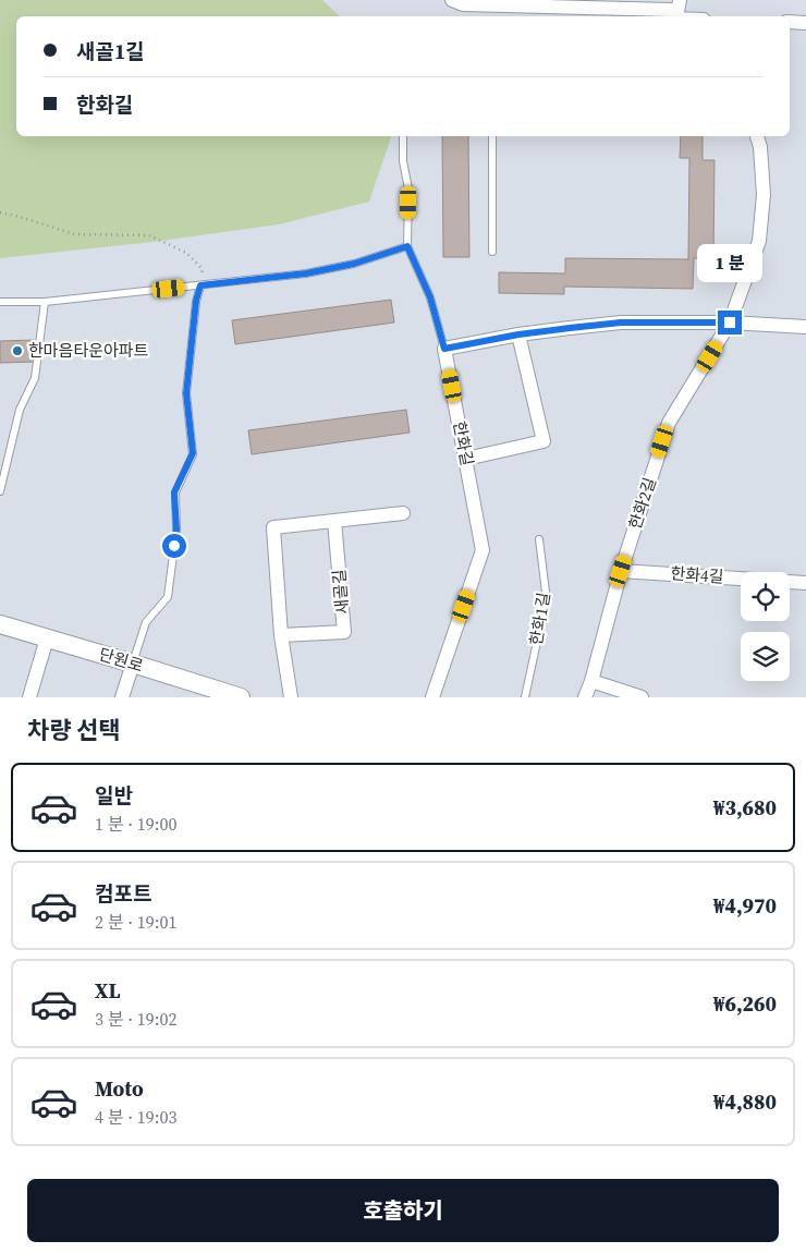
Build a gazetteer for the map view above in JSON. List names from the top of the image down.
{
  "streets": {
    "street": [
      "한화길",
      "한화2길",
      "한화4길",
      "새골길",
      "단원로"
    ],
    "lane": ["한화1길"]
  },
  "crossings": [
    ["한화2길", "한화4길"]
  ],
  "places": ["한마음타운아파트"],
  "page": {
    "banner": ["새골1길", "한화길"],
    "bubble": "1 분",
    "heading": "차량 선택",
    "list": [
      {
        "name": "일반",
        "note": "1 분 · 19:00",
        "value": "₩3,680"
      },
      {
        "name": "컴포트",
        "note": "2 분 · 19:01",
        "value": "₩4,970"
      },
      {
        "name": "XL",
        "note": "3 분 · 19:02",
        "value": "₩6,260"
      },
      {
        "name": "Moto",
        "note": "4 분 · 19:03",
        "value": "₩4,880"
      }
    ],
    "buttons": "호출하기"
  }
}
